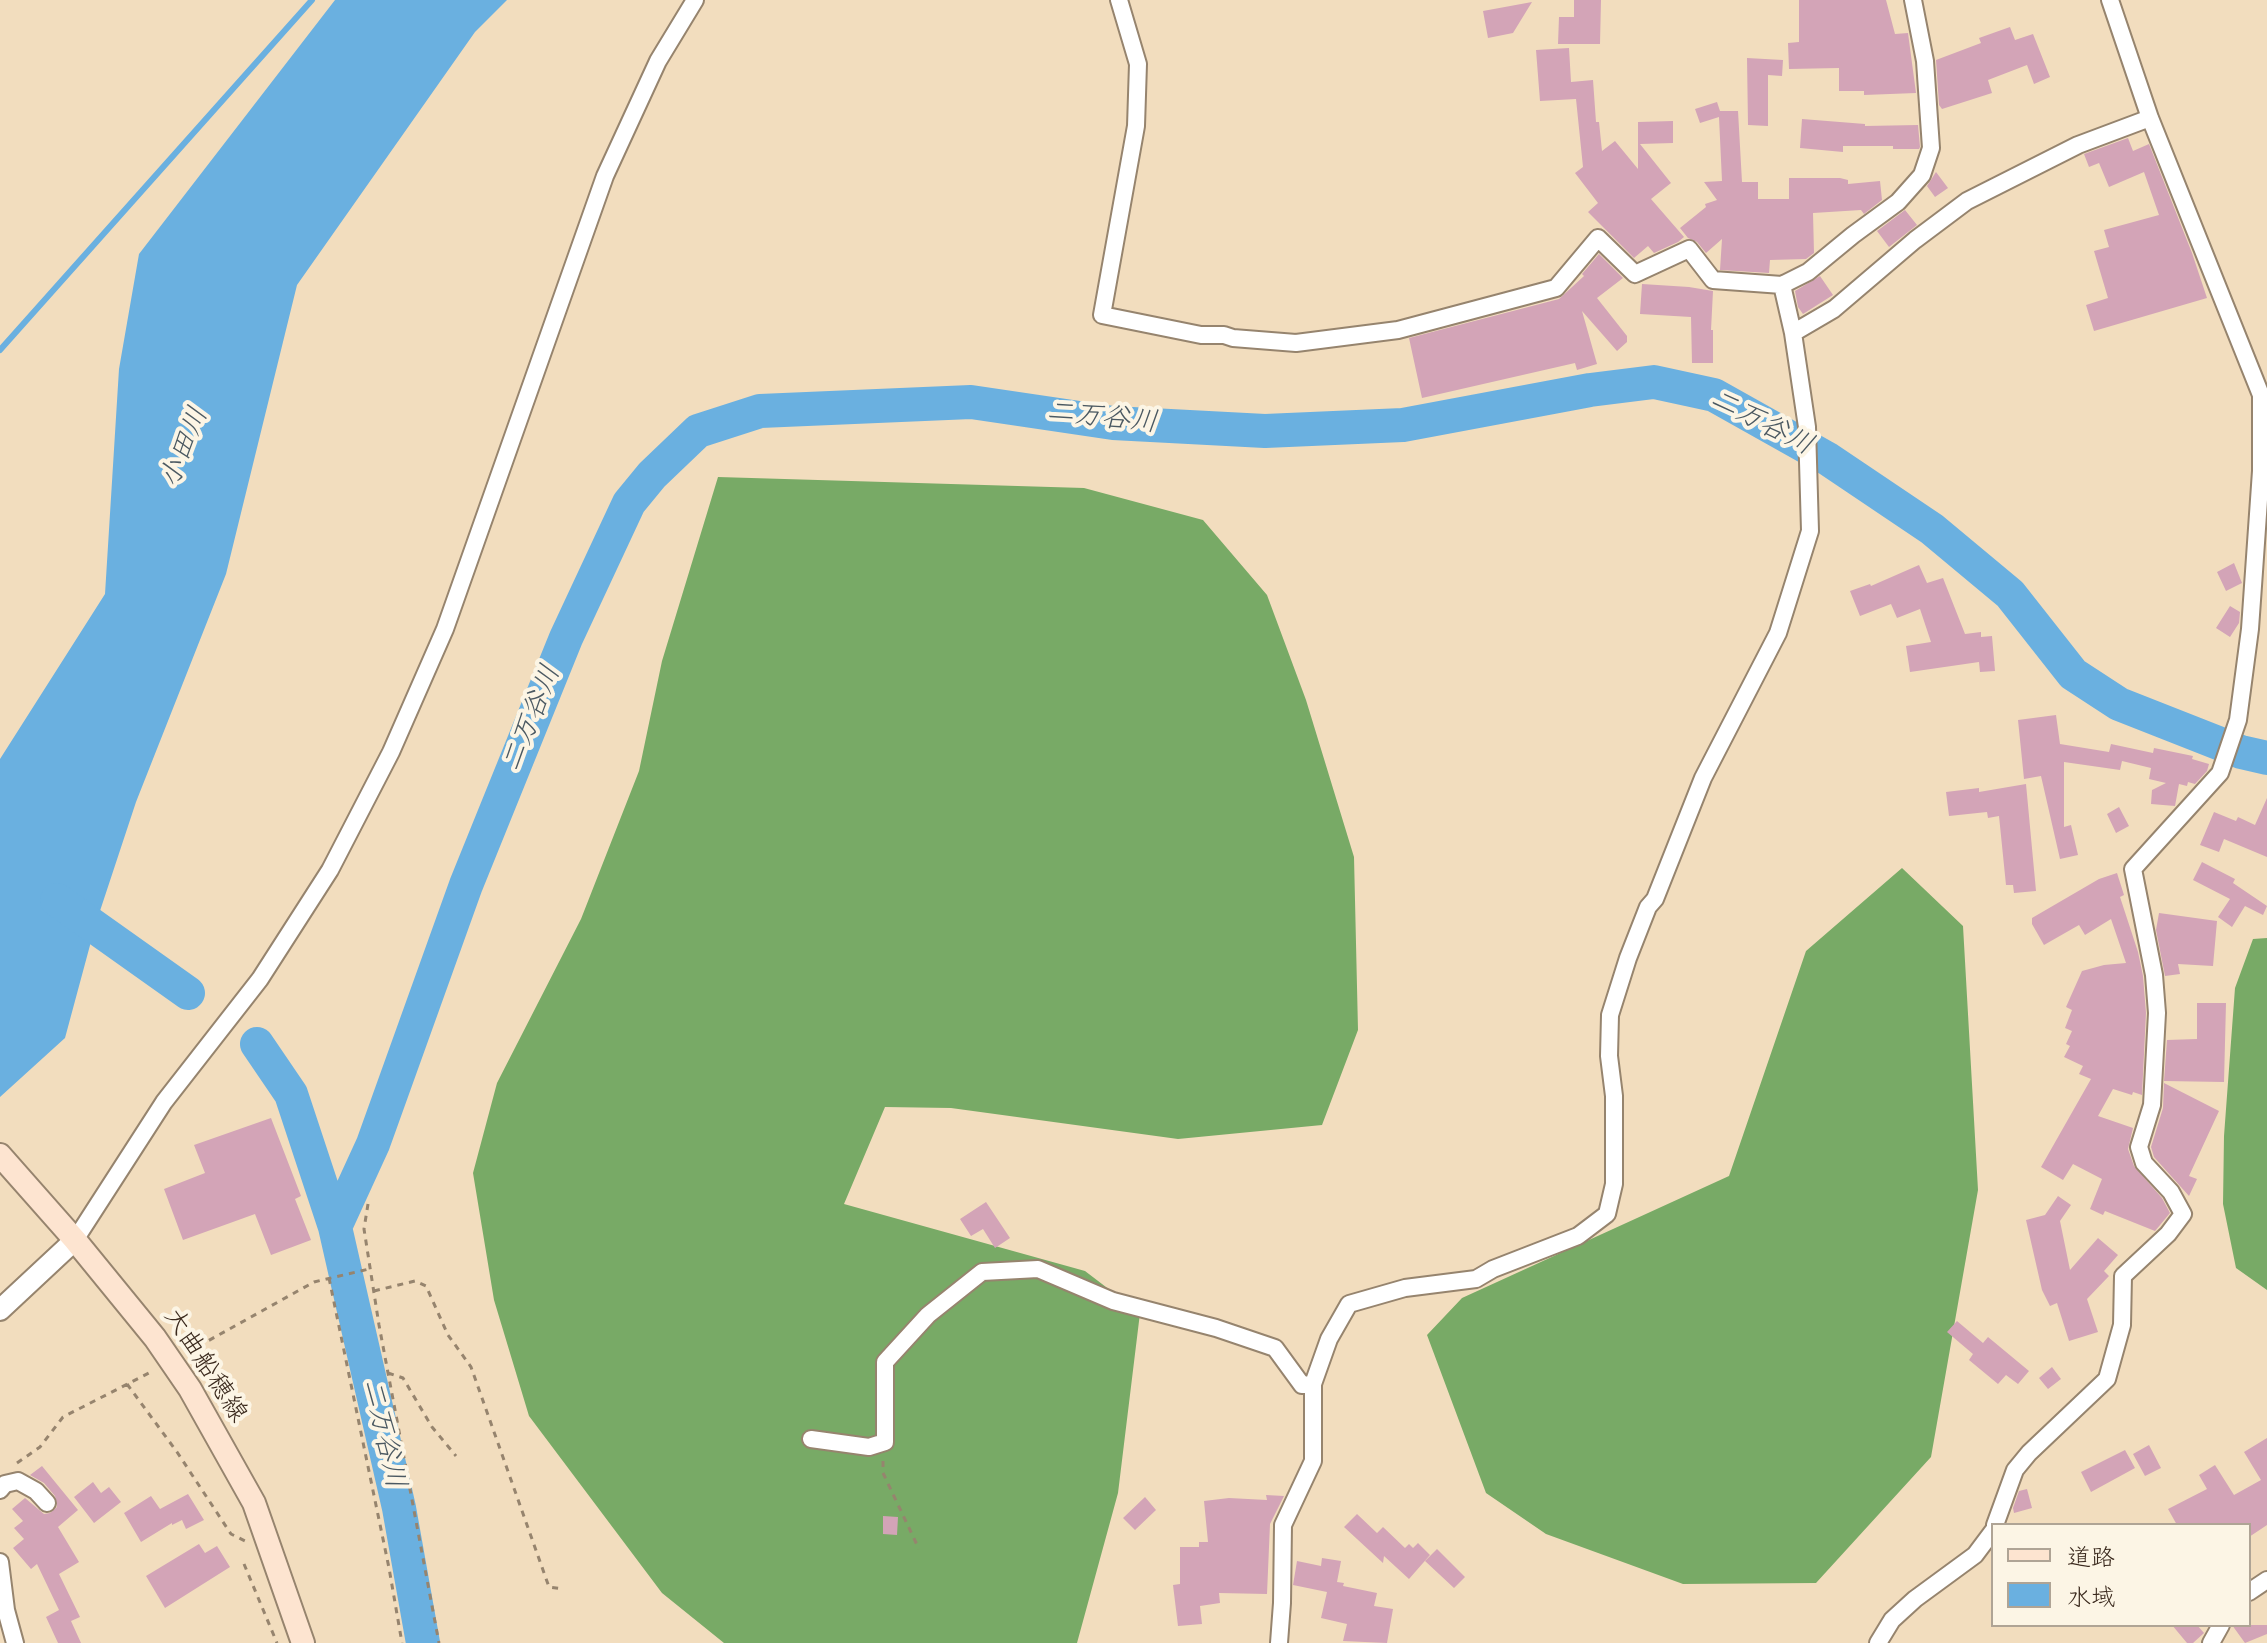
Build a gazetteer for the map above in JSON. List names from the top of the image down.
{
  "streets": {
    "main road": ["大曲船穂線"]
  },
  "water": ["二万谷川", "小田川"],
  "legend": ["道路", "水域"]
}
